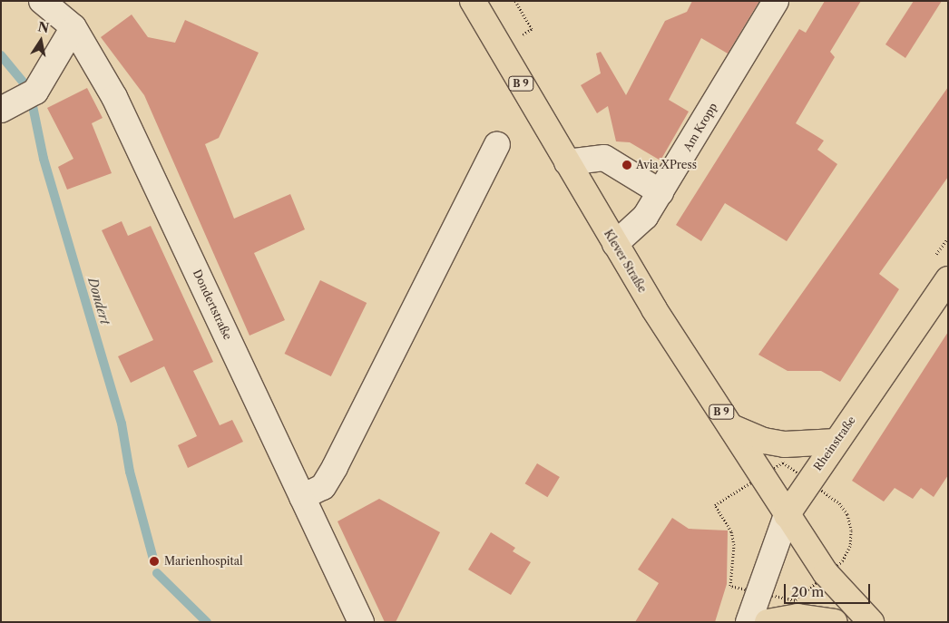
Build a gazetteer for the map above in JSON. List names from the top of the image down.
{
  "streets": {
    "main road": ["B 9", "Klever Straße", "Rheinstraße"],
    "street": ["Am Kropp", "Dondertstraße"]
  },
  "crossings": [
    ["B 9", "Klever Straße"],
    ["B 9", "Rheinstraße"],
    ["Am Kropp", "Klever Straße"],
    ["Klever Straße", "Rheinstraße"]
  ],
  "water": ["Dondert"],
  "places": ["Avia XPress", "Marienhospital"],
  "scale_bar": "20 m",
  "north": "top"
}
